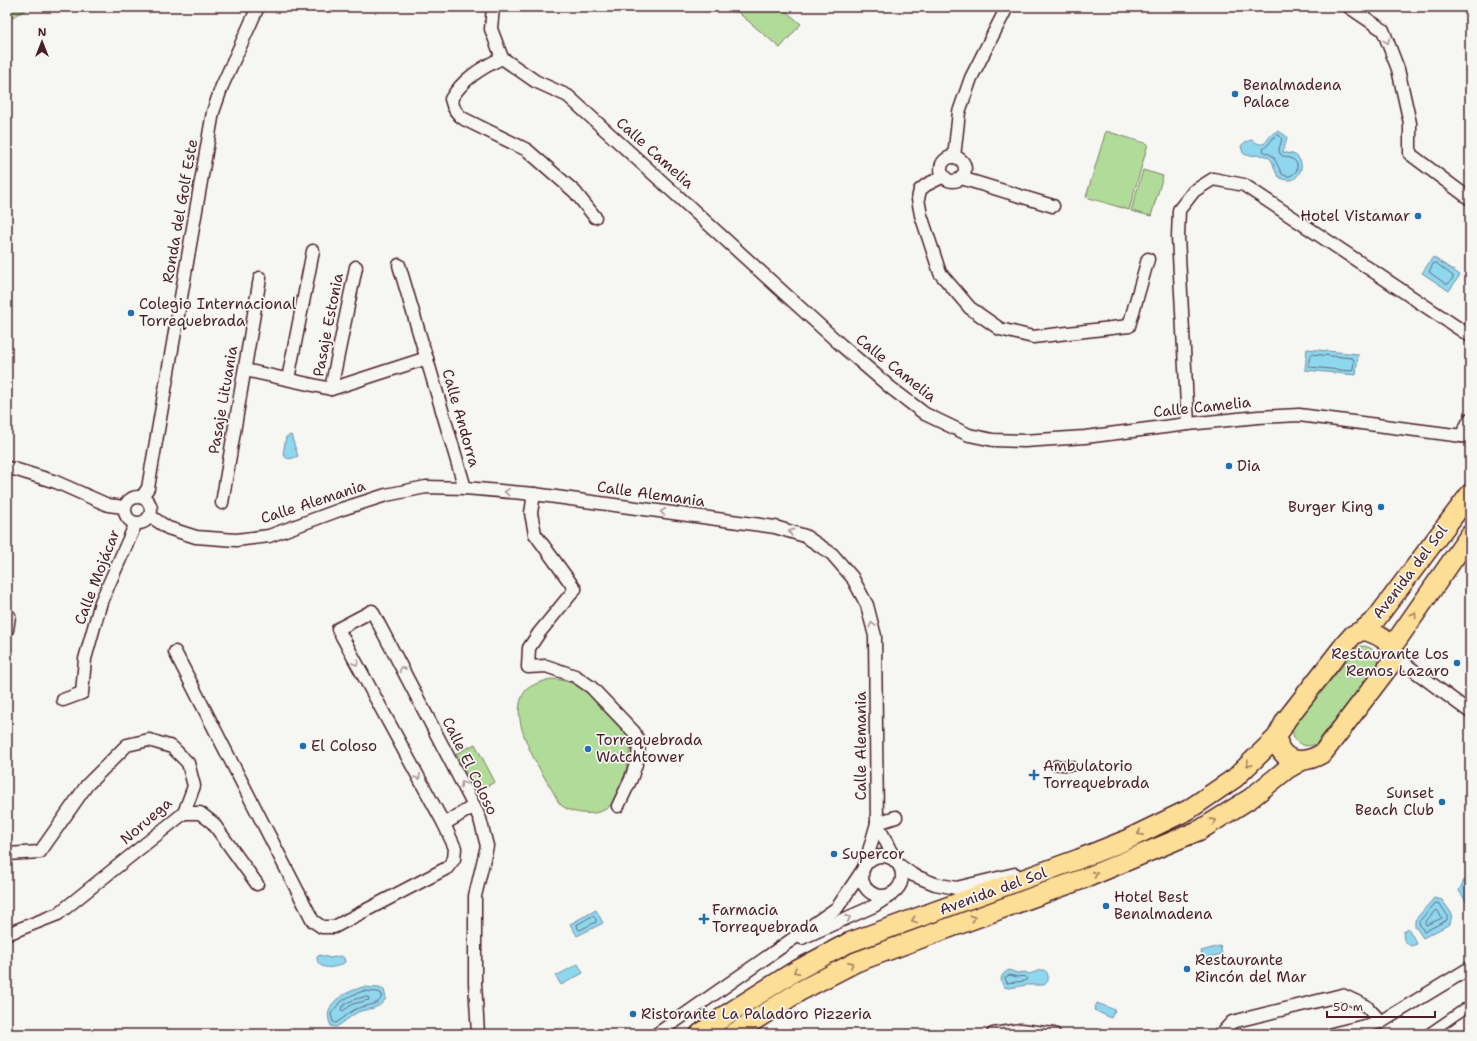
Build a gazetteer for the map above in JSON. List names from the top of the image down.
{
  "streets": {
    "main road": ["Avenida del Sol"],
    "street": [
      "Calle Camelia",
      "Ronda del Golf Este",
      "Pasaje Estonia",
      "Pasaje Lituania",
      "Calle Andorra",
      "Calle Alemania",
      "Calle Mojácar",
      "Calle El Coloso",
      "Noruega"
    ]
  },
  "crossings": [
    ["Ronda del Golf Este", "Calle Alemania"],
    ["Ronda del Golf Este", "Calle Mojácar"],
    ["Pasaje Estonia", "Calle Andorra"],
    ["Calle Andorra", "Calle Alemania"],
    ["Calle Alemania", "Calle Mojácar"]
  ],
  "one_way": ["Calle Alemania"],
  "places": {
    "other": [
      "Benalmadena Palace",
      "Hotel Vistamar",
      "Colegio Internacional Torrequebrada",
      "Dia",
      "Burger King",
      "Restaurante Los Remos Lazaro",
      "El Coloso",
      "Torrequebrada Watchtower",
      "Sunset Beach Club",
      "Supercor",
      "Hotel Best Benalmadena",
      "Restaurante Rincón del Mar",
      "Ristorante La Paladoro Pizzeria"
    ],
    "health": ["Ambulatorio Torrequebrada", "Farmacia Torrequebrada"]
  },
  "scale_bar": "50 m",
  "north": "top"
}
